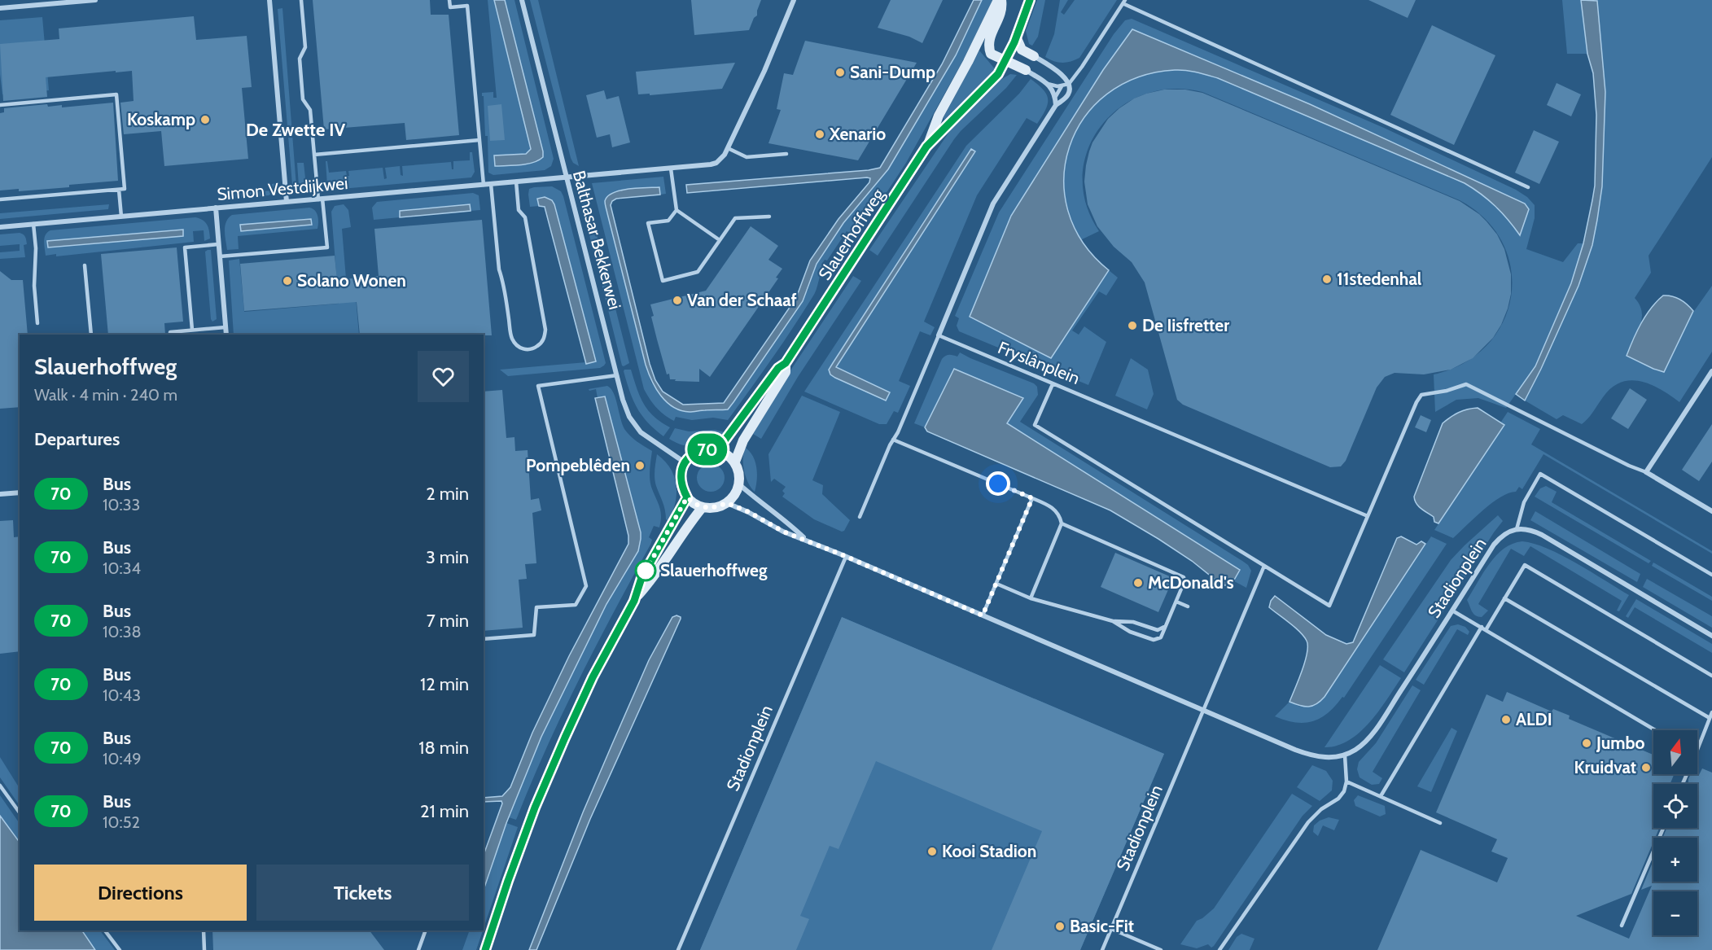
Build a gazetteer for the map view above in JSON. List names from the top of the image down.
{
  "streets": {
    "main road": ["Slauerhoffweg"],
    "street": ["Simon Vestdijkwei", "Balthasar Bekkerwei", "Stadionplein"],
    "lane": ["Fryslânplein"]
  },
  "crossings": [
    ["Simon Vestdijkwei", "Balthasar Bekkerwei"],
    ["Slauerhoffweg", "Balthasar Bekkerwei"]
  ],
  "districts": ["De Zwette IV"],
  "places": [
    "Sani-Dump",
    "Koskamp",
    "Xenario",
    "11stedenhal",
    "Solano Wonen",
    "Van der Schaaf",
    "De Iisfretter",
    "Pompeblêden",
    "Slauerhoffweg",
    "McDonald's",
    "ALDI",
    "Jumbo",
    "Kruidvat",
    "Kooi Stadion",
    "Basic-Fit"
  ],
  "lines": ["bus line 70"],
  "north": "top",
  "page": {
    "on_map": "70",
    "heading": [
      ["Slauerhoffweg", "Walk · 4 min · 240 m"],
      "Departures"
    ],
    "list": [
      {
        "mark": "70",
        "name": "Bus",
        "note": "10:33",
        "value": "2 min"
      },
      {
        "mark": "70",
        "name": "Bus",
        "note": "10:34",
        "value": "3 min"
      },
      {
        "mark": "70",
        "name": "Bus",
        "note": "10:38",
        "value": "7 min"
      },
      {
        "mark": "70",
        "name": "Bus",
        "note": "10:43",
        "value": "12 min"
      },
      {
        "mark": "70",
        "name": "Bus",
        "note": "10:49",
        "value": "18 min"
      },
      {
        "mark": "70",
        "name": "Bus",
        "note": "10:52",
        "value": "21 min"
      }
    ],
    "map_buttons": ["+", "−"],
    "buttons": ["Directions", "Tickets"]
  }
}
